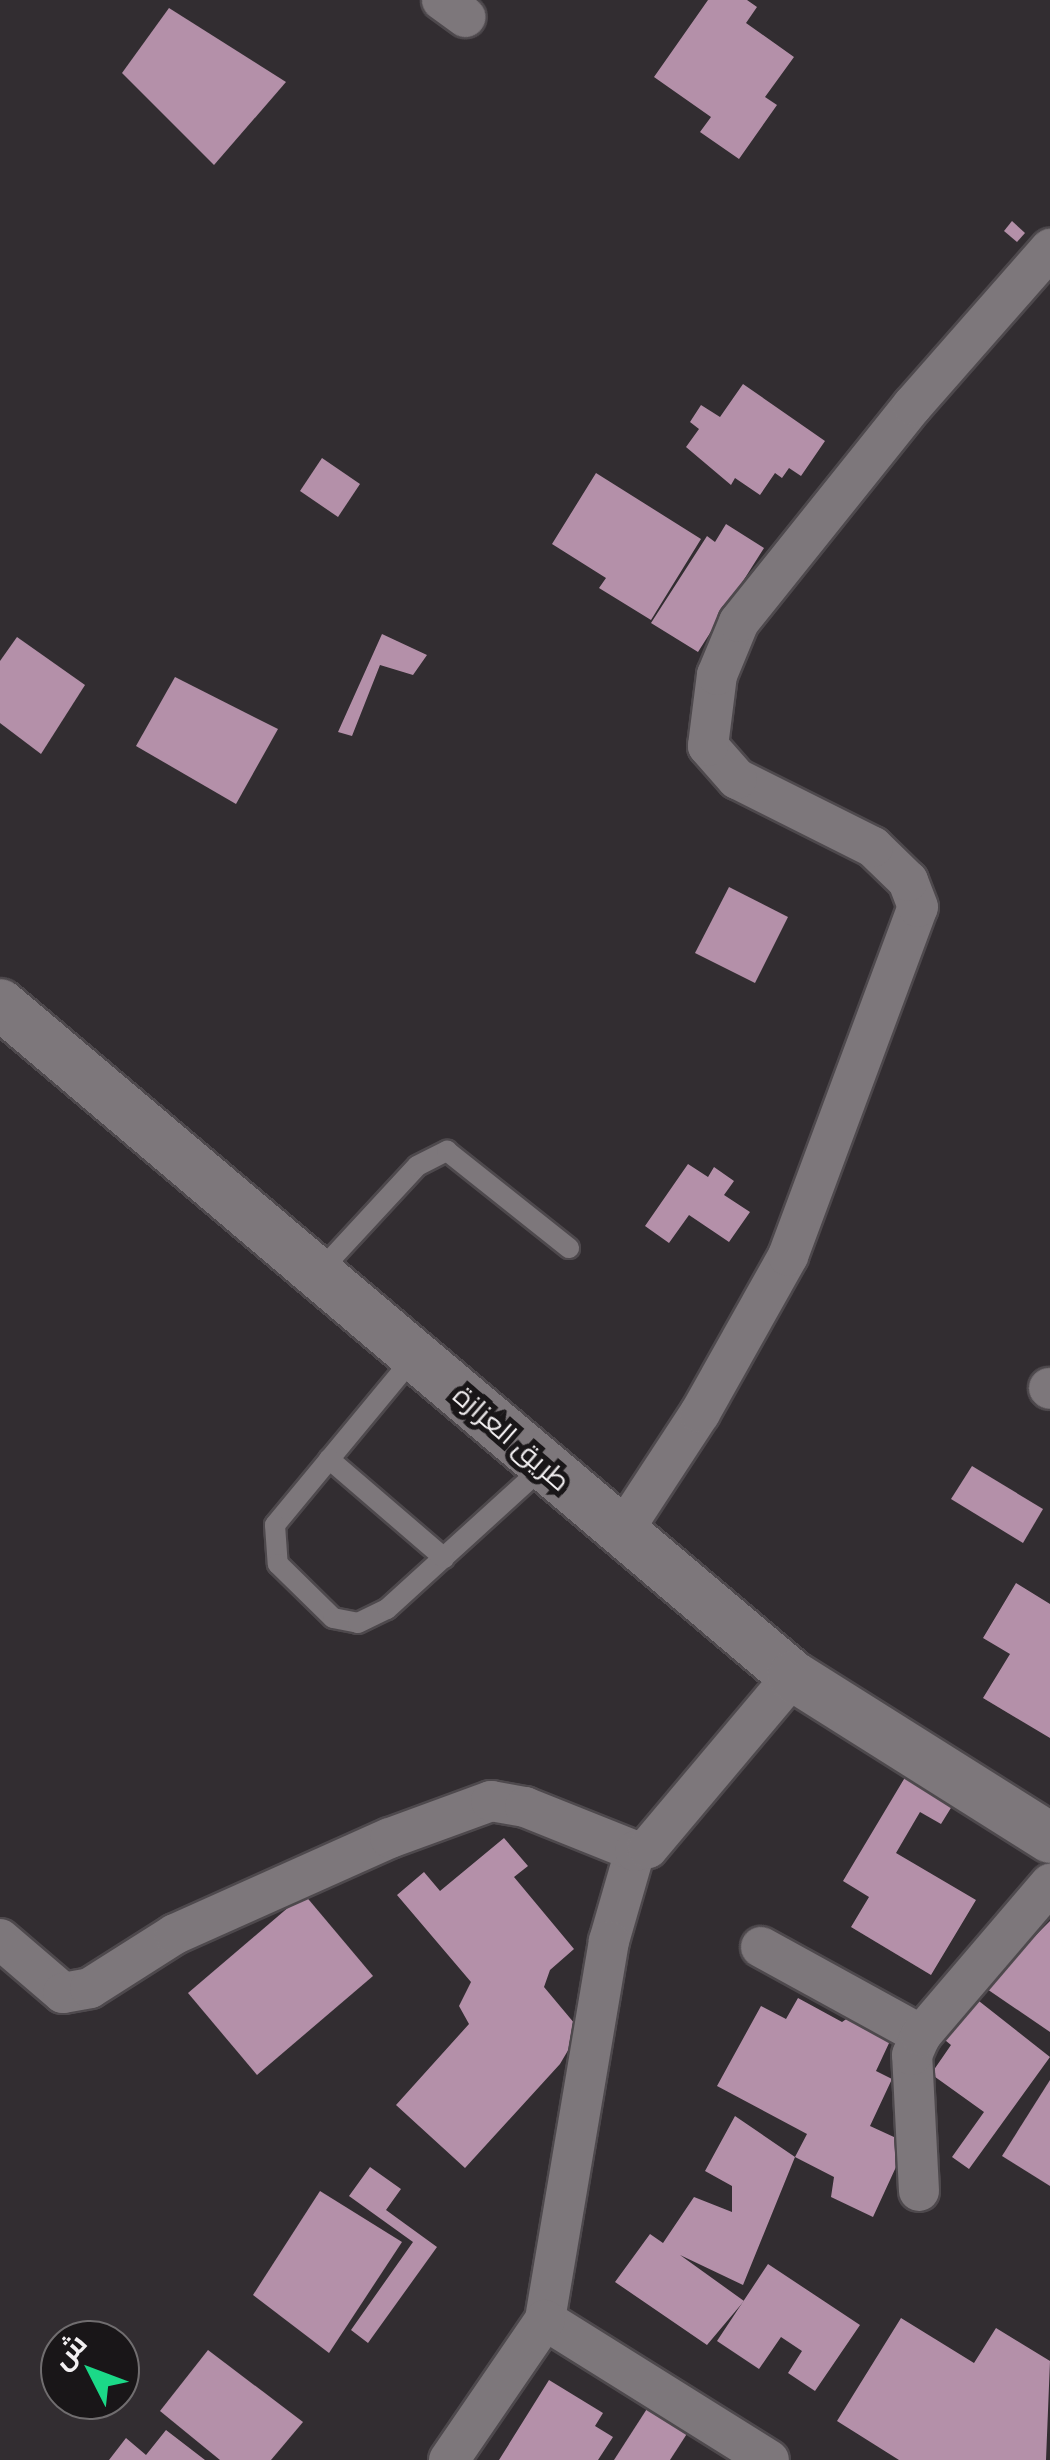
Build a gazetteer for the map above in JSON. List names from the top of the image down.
{
  "streets": {
    "street": ["طريق العزازة"]
  },
  "north": "top left"
}
